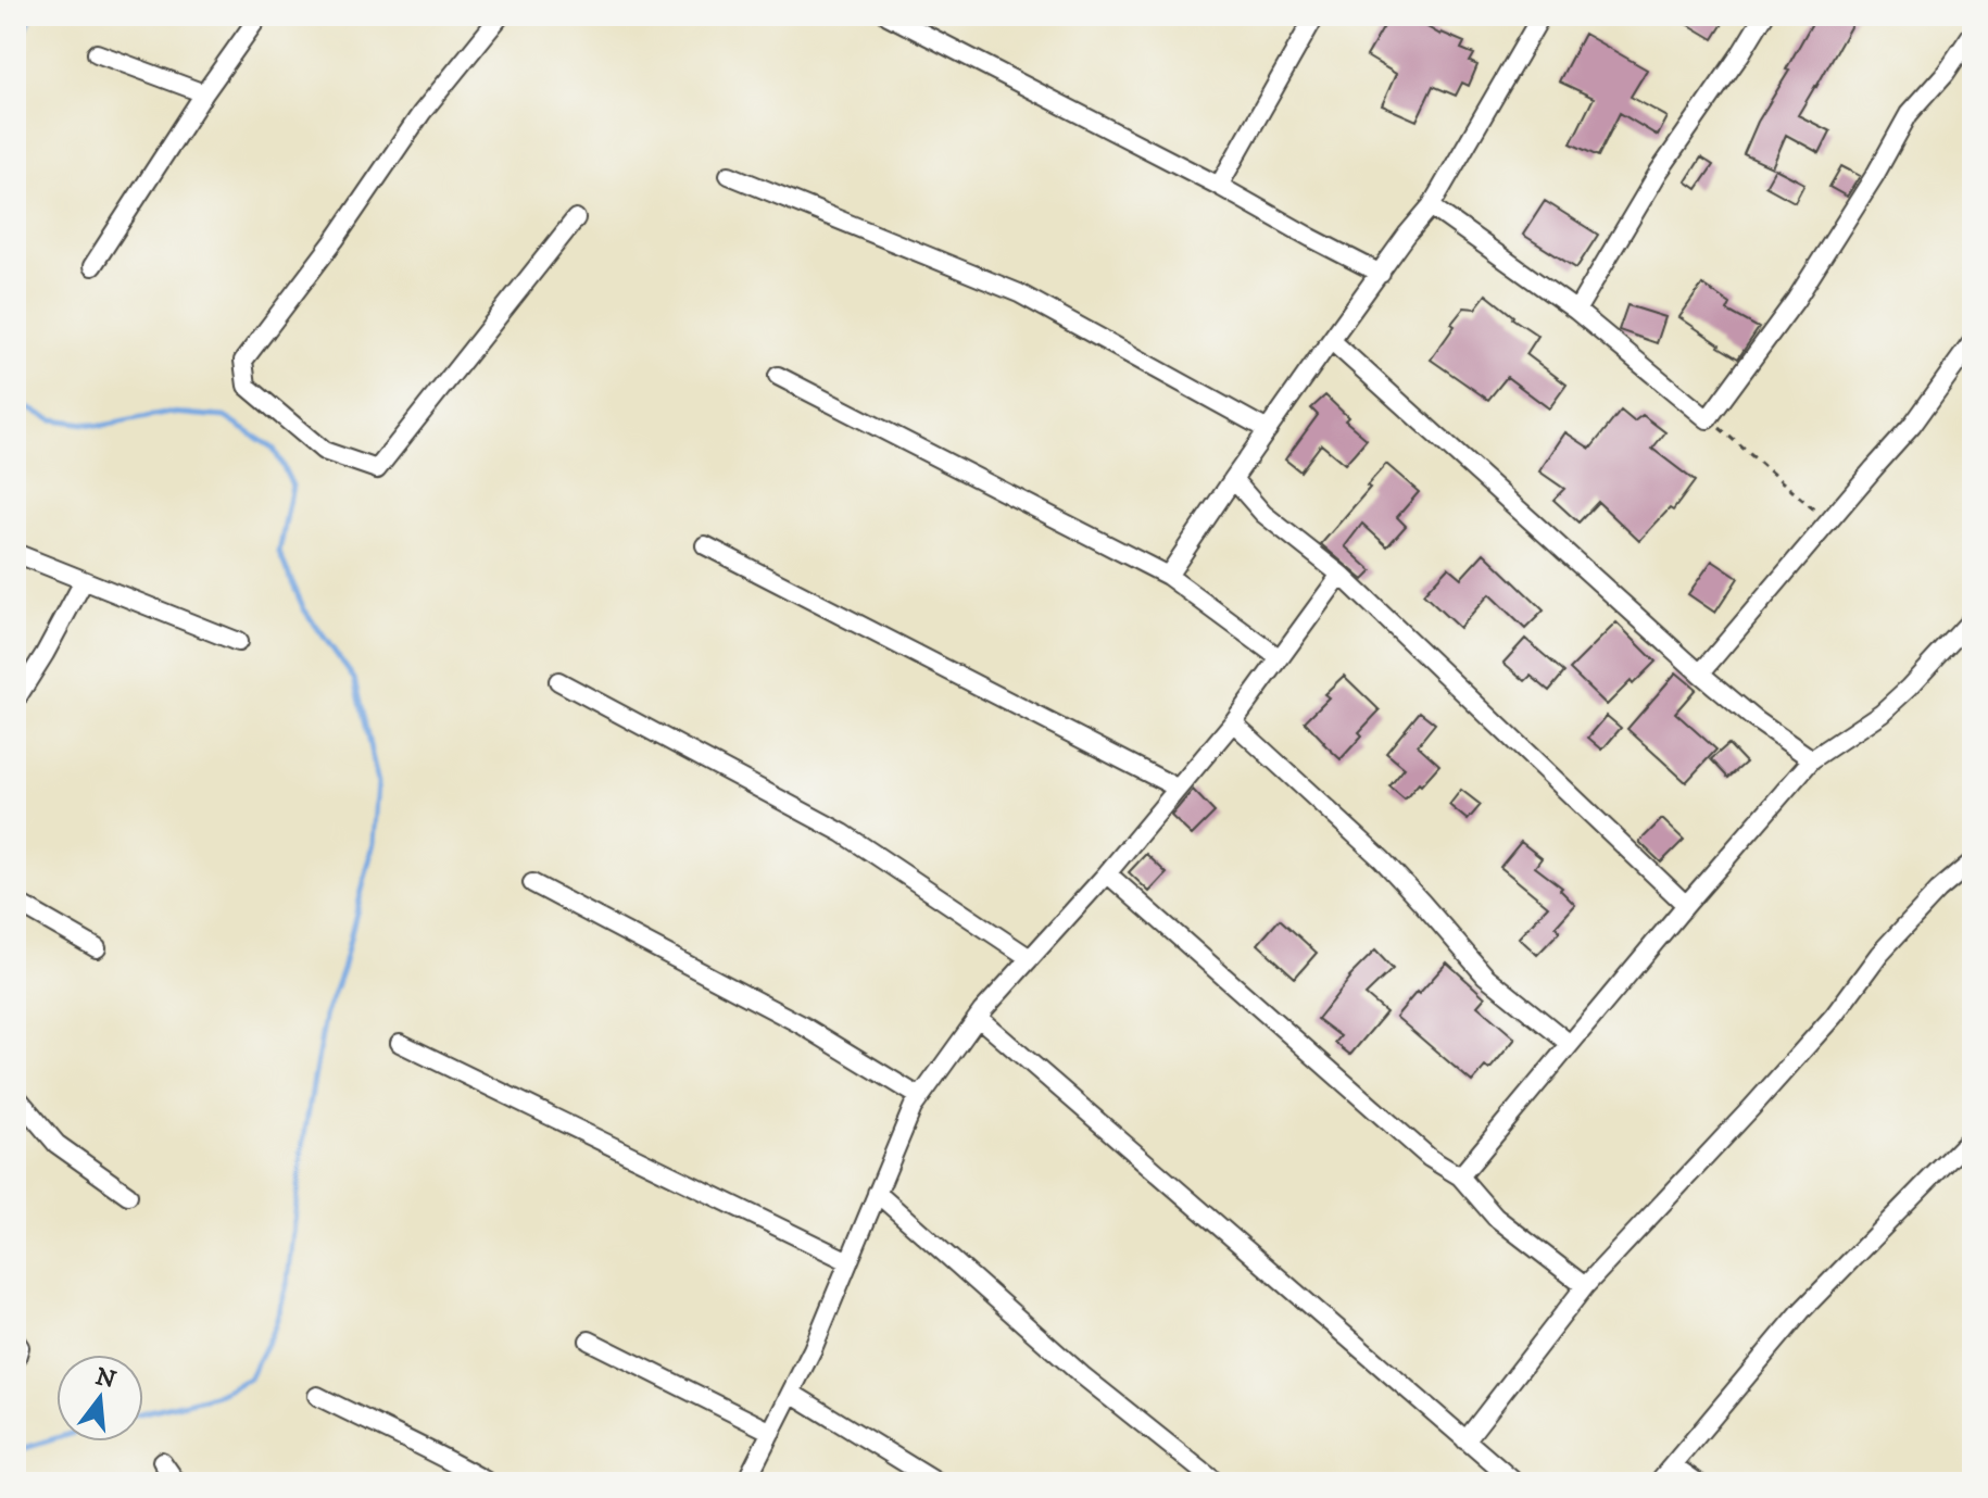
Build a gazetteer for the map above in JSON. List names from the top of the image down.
{
  "north": "top"
}
